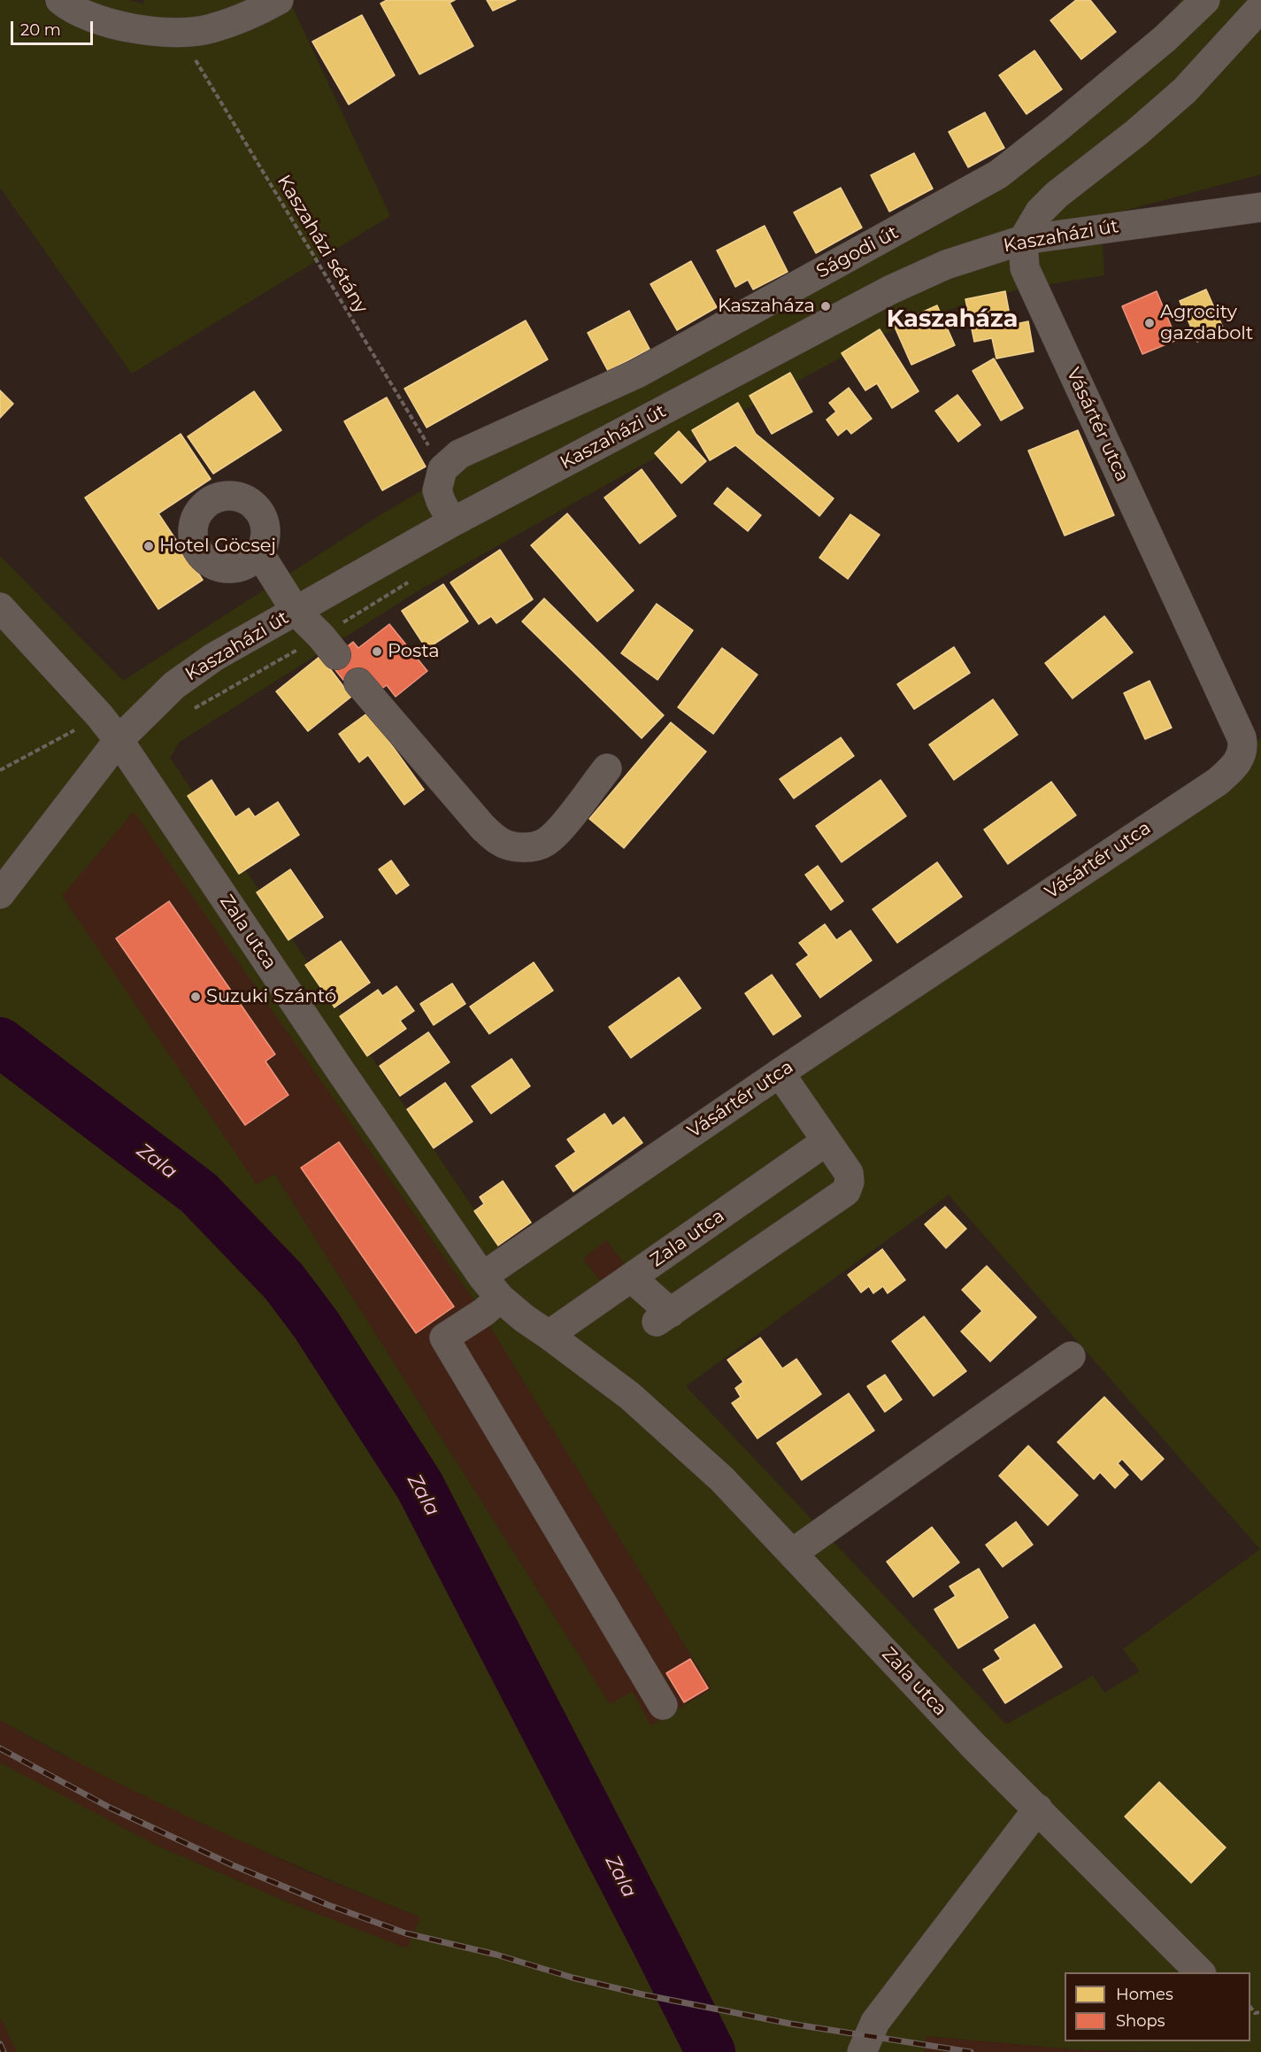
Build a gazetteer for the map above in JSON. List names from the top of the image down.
{
  "streets": {
    "street": [
      "Kaszaházi út",
      "Ságodi út",
      "Vásártér utca",
      "Zala utca"
    ],
    "path": ["Kaszaházi sétány"]
  },
  "crossings": [
    ["Kaszaházi út", "Vásártér utca"],
    ["Kaszaházi út", "Zala utca"],
    ["Kaszaházi sétány", "Ságodi út"],
    ["Vásártér utca", "Zala utca"]
  ],
  "districts": ["Kaszaháza"],
  "water": ["Zala"],
  "places": [
    "Kaszaháza",
    "Agrocity gazdabolt",
    "Hotel Göcsej",
    "Posta",
    "Suzuki Szántó"
  ],
  "legend": ["Homes", "Shops"],
  "scale_bar": "20 m"
}
